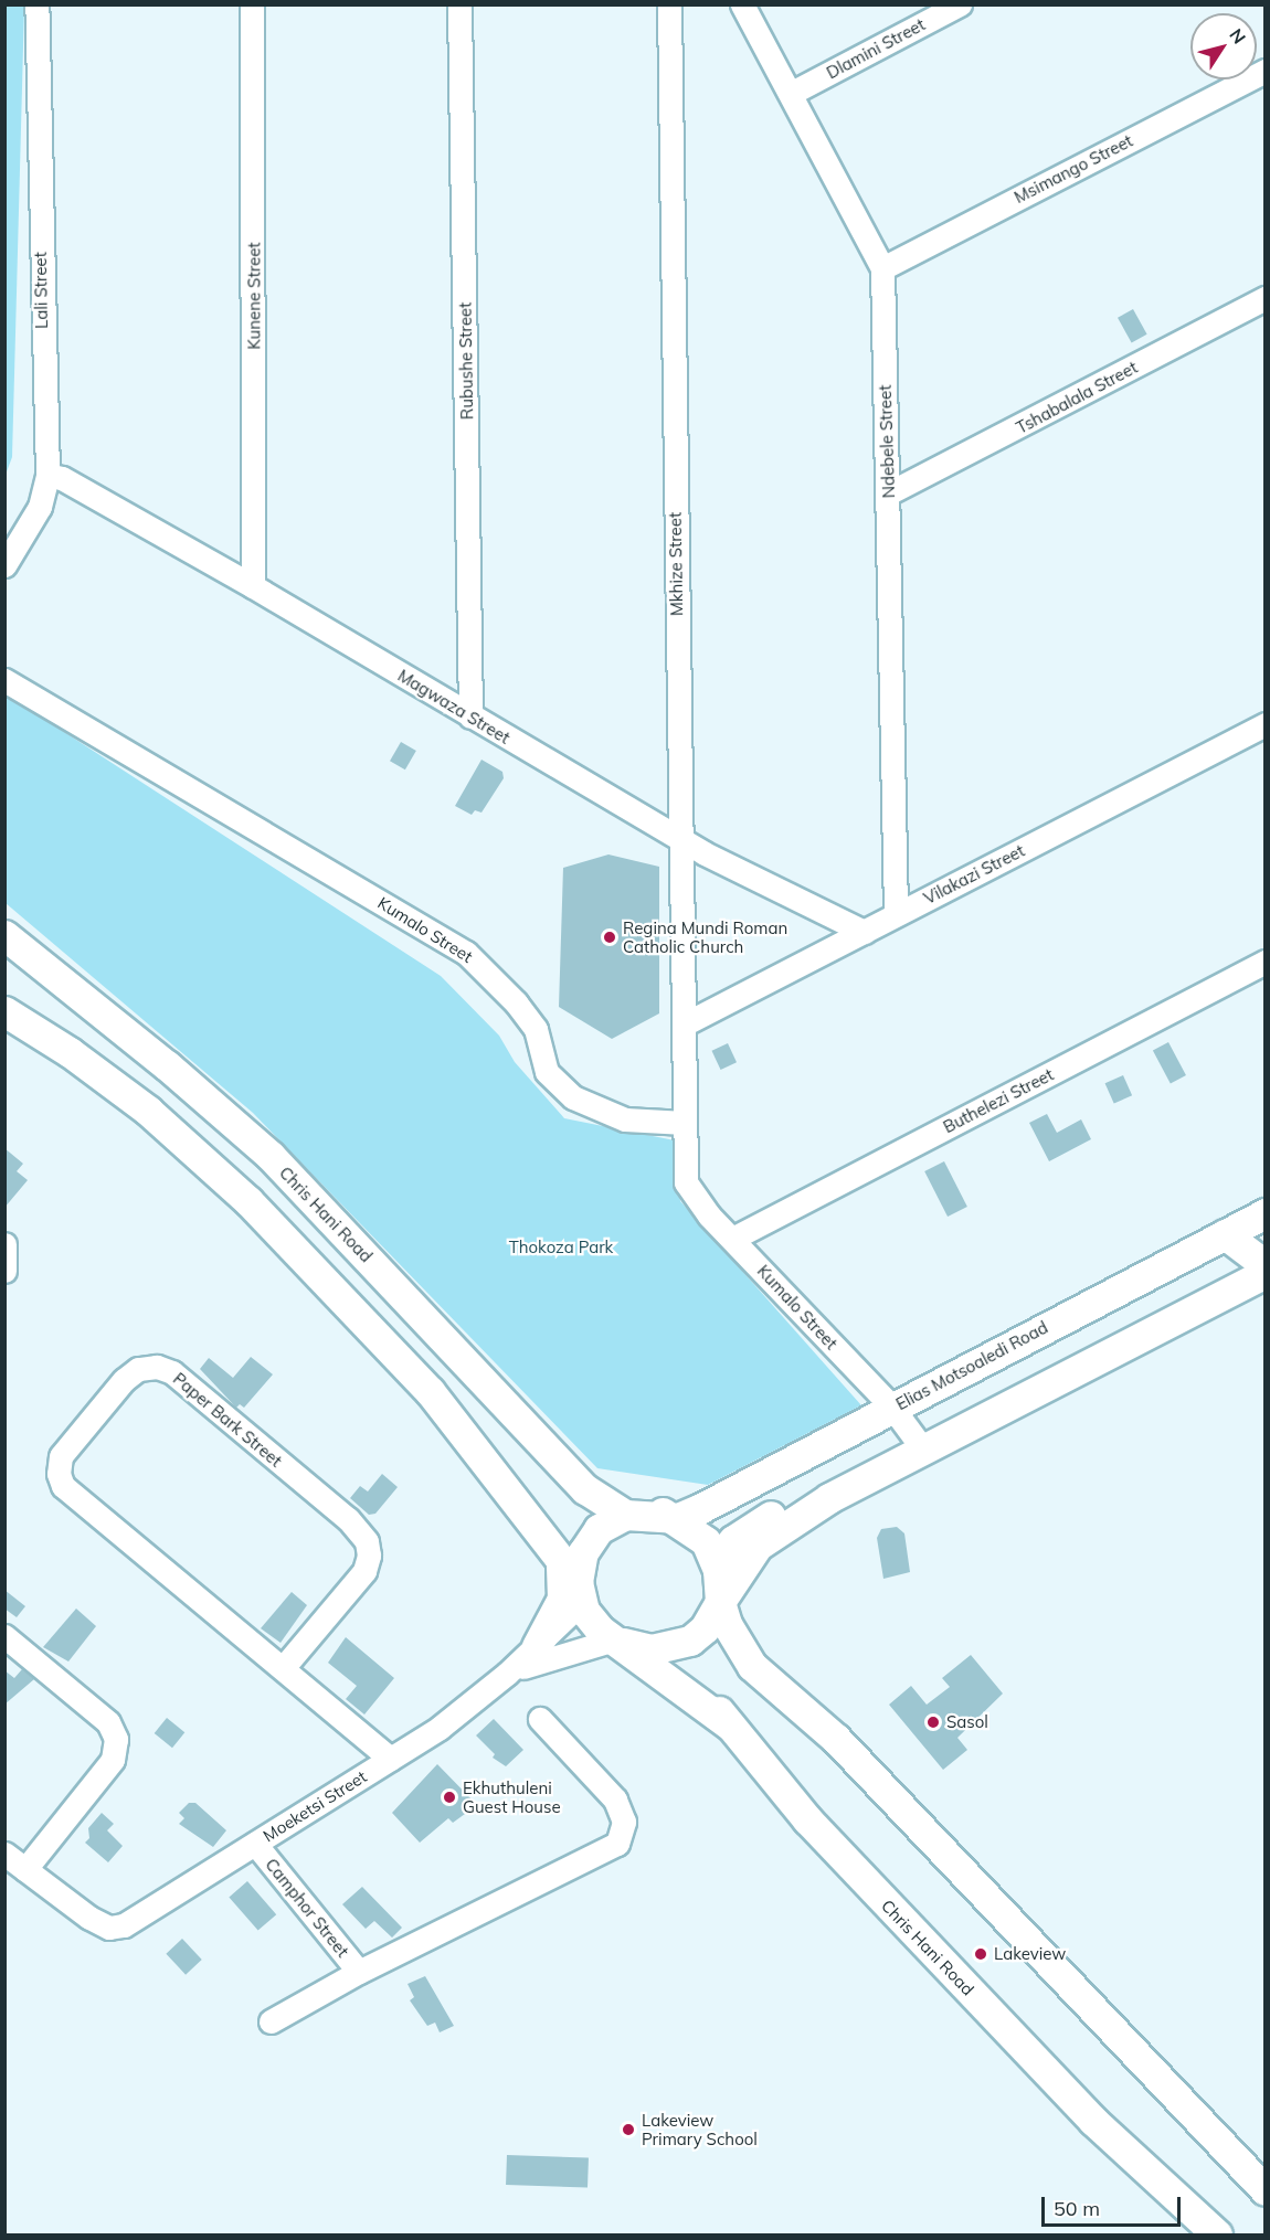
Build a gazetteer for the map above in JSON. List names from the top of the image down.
{
  "streets": {
    "main road": ["Chris Hani Road", "Elias Motsoaledi Road"],
    "street": [
      "Dlamini Street",
      "Msimango Street",
      "Lali Street",
      "Kunene Street",
      "Rubushe Street",
      "Tshabalala Street",
      "Ndebele Street",
      "Mkhize Street",
      "Magwaza Street",
      "Vilakazi Street",
      "Kumalo Street",
      "Buthelezi Street",
      "Paper Bark Street",
      "Moeketsi Street",
      "Camphor Street"
    ]
  },
  "crossings": [
    ["Dlamini Street", "Ndebele Street"],
    ["Msimango Street", "Ndebele Street"],
    ["Lali Street", "Magwaza Street"],
    ["Kunene Street", "Magwaza Street"],
    ["Rubushe Street", "Magwaza Street"],
    ["Tshabalala Street", "Ndebele Street"],
    ["Ndebele Street", "Vilakazi Street"],
    ["Mkhize Street", "Magwaza Street"],
    ["Mkhize Street", "Vilakazi Street"],
    ["Mkhize Street", "Kumalo Street"],
    ["Magwaza Street", "Vilakazi Street"],
    ["Kumalo Street", "Buthelezi Street"],
    ["Kumalo Street", "Elias Motsoaledi Road"],
    ["Chris Hani Road", "Elias Motsoaledi Road"],
    ["Chris Hani Road", "Moeketsi Street"],
    ["Elias Motsoaledi Road", "Moeketsi Street"],
    ["Paper Bark Street", "Moeketsi Street"],
    ["Moeketsi Street", "Camphor Street"]
  ],
  "parks": ["Thokoza Park"],
  "places": [
    "Regina Mundi Roman Catholic Church",
    "Sasol",
    "Ekhuthuleni Guest House",
    "Lakeview",
    "Lakeview Primary School"
  ],
  "scale_bar": "50 m",
  "north": "top right"
}
